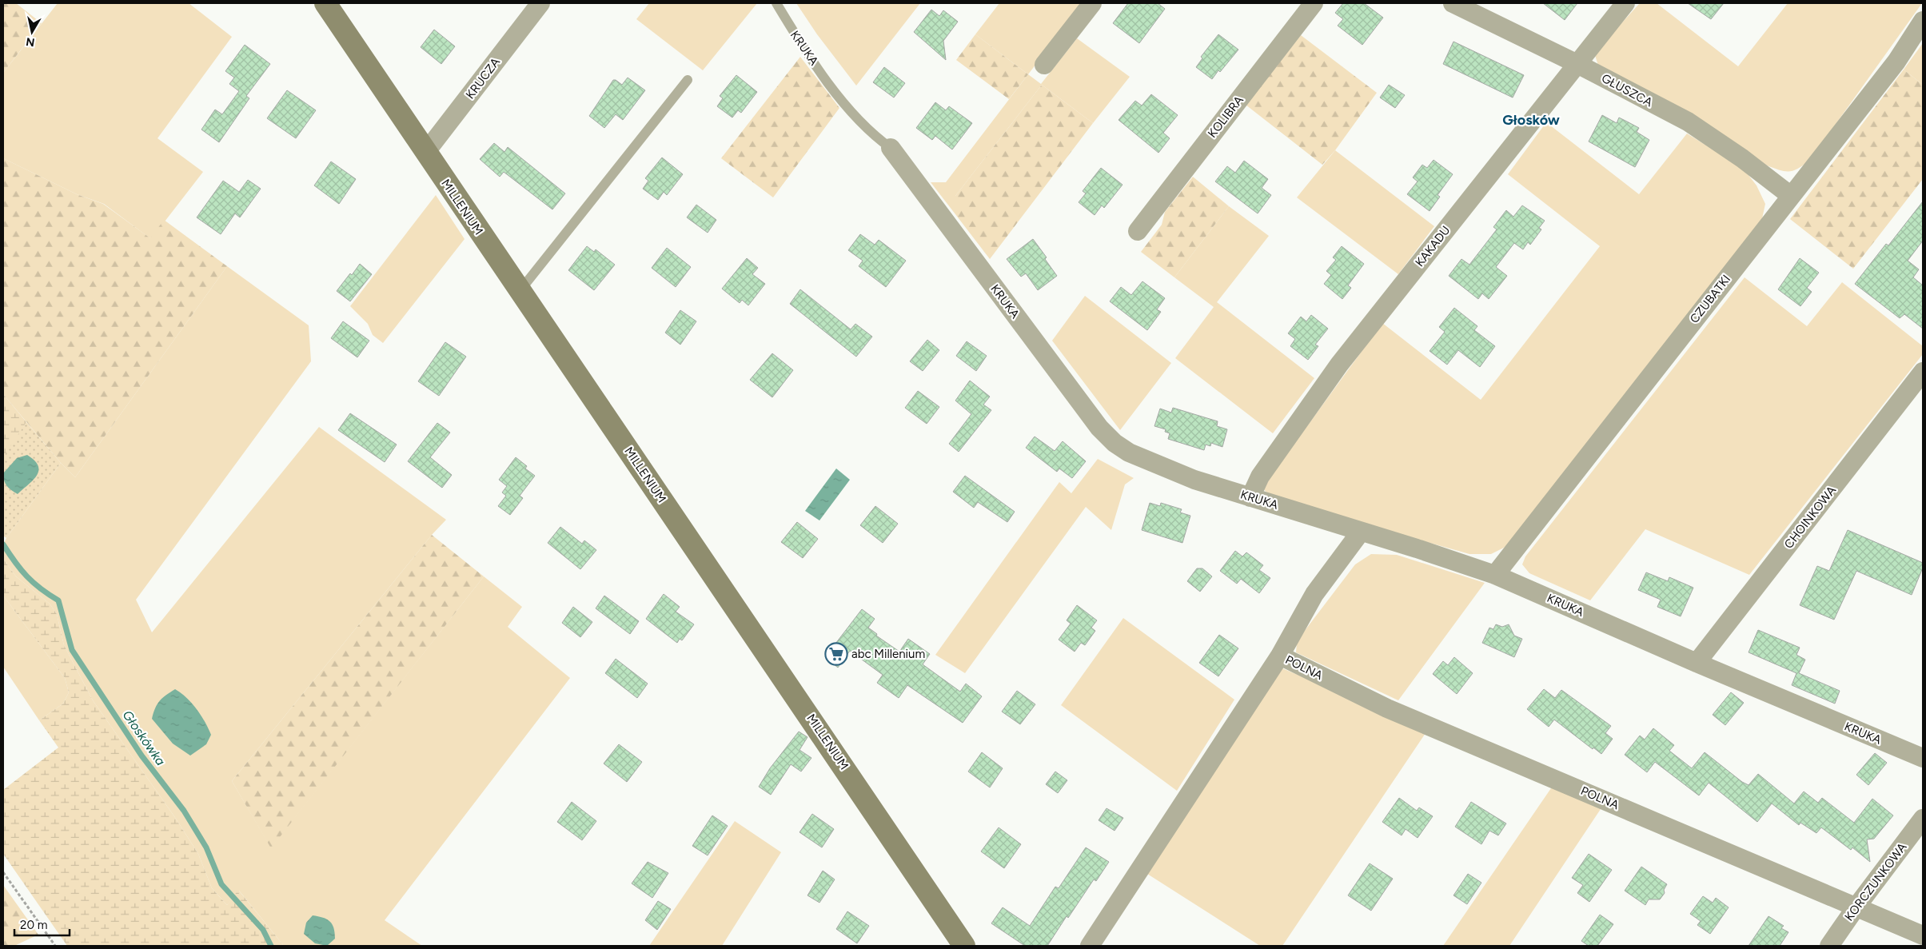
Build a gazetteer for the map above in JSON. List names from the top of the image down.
{
  "streets": {
    "street": [
      "KRUKA",
      "KRUCZA",
      "GŁUSZCA",
      "KOLIBRA",
      "MILLENIUM",
      "KAKADU",
      "CZUBATKI",
      "CHOINKOWA",
      "POLNA",
      "KORCZUNKOWA"
    ]
  },
  "crossings": [
    ["KRUKA", "KAKADU"],
    ["KRUKA", "CZUBATKI"],
    ["KRUKA", "CHOINKOWA"],
    ["KRUCZA", "MILLENIUM"],
    ["GŁUSZCA", "KAKADU"],
    ["GŁUSZCA", "CZUBATKI"],
    ["POLNA", "KORCZUNKOWA"]
  ],
  "districts": ["Głosków"],
  "water": ["Głoskówka"],
  "places": {
    "supermarket": ["abc Millenium"]
  },
  "scale_bar": "20 m",
  "north": "bottom"
}
